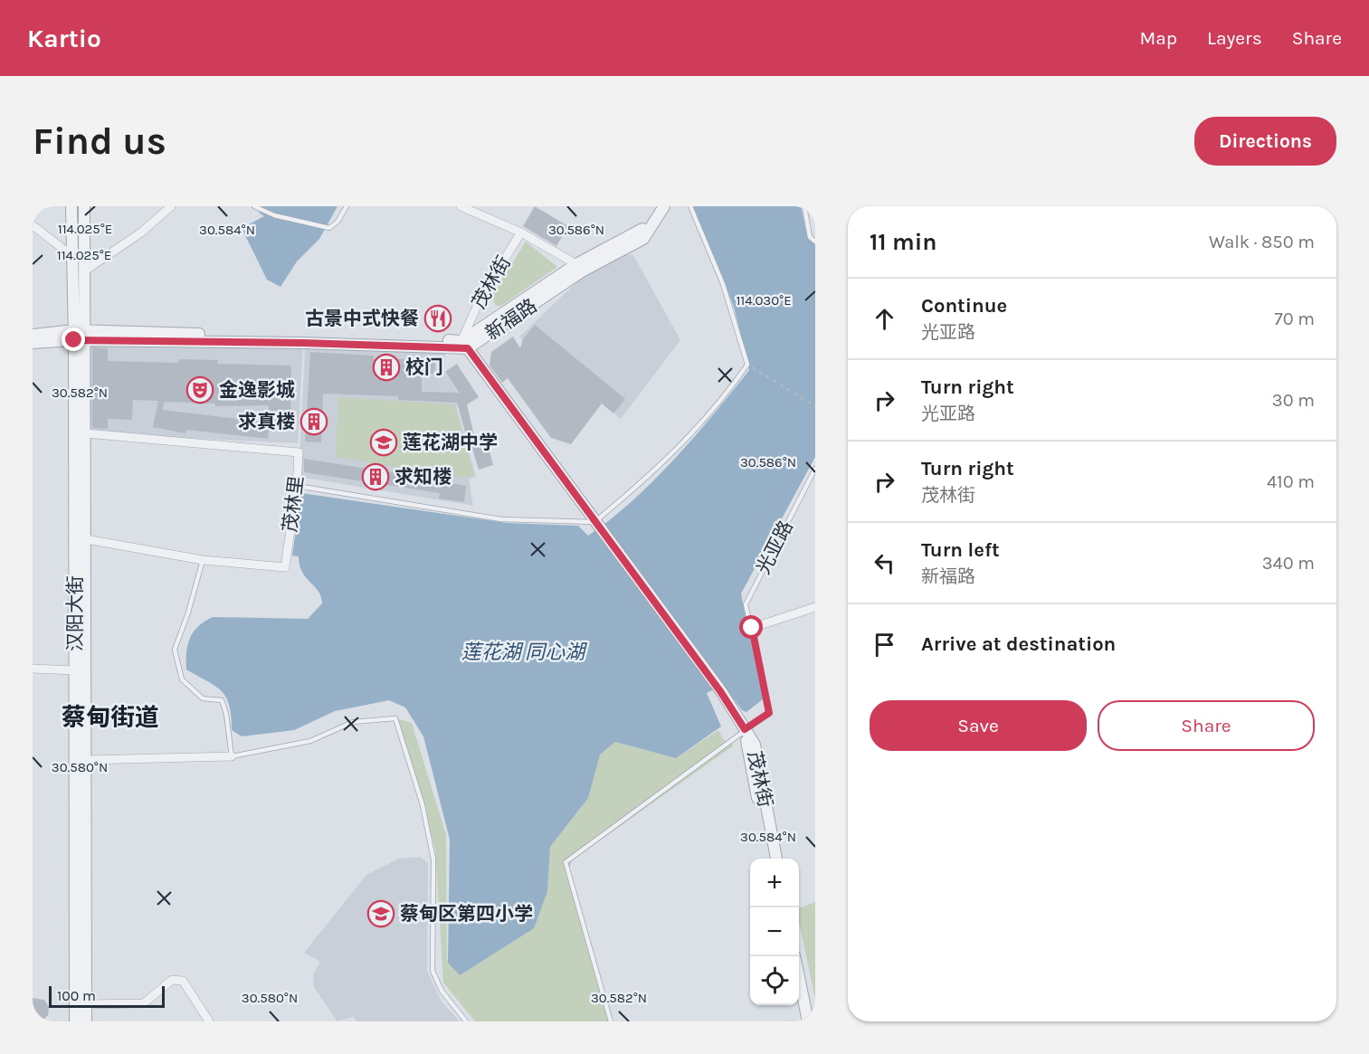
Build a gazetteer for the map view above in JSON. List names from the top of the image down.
{
  "streets": {
    "street": [
      "茂林街",
      "新福路",
      "茂林里",
      "汉阳大街"
    ],
    "lane": ["光亚路"]
  },
  "crossings": [
    ["茂林街", "新福路"],
    ["茂林街", "光亚路"],
    ["新福路", "汉阳大街"],
    ["茂林里", "汉阳大街"]
  ],
  "districts": ["蔡甸街道"],
  "water": ["莲花湖 同心湖"],
  "places": {
    "restaurant": ["古景中式快餐"],
    "building": ["校门", "求真楼", "求知楼"],
    "theatre": ["金逸影城"],
    "school or university": ["莲花湖中学", "蔡甸区第四小学"]
  },
  "scale_bar": "100 m",
  "page": {
    "header": "Kartio",
    "nav": ["Map", "Layers", "Share"],
    "buttons": [
      "Directions",
      ["Save", "Share"]
    ],
    "title": "Find us",
    "heading": ["11 min", "Walk · 850 m"],
    "list": [
      ["Continue", "光亚路", "70 m"],
      ["Turn right", "光亚路", "30 m"],
      ["Turn right", "茂林街", "410 m"],
      ["Turn left", "新福路", "340 m"],
      "Arrive at destination"
    ],
    "map_buttons": ["+", "−"],
    "scale": "100 m"
  },
  "coordinates": [
    "114.025°E",
    "30.584°N",
    "30.586°N",
    "114.030°E",
    "30.582°N",
    "30.580°N"
  ]
}
